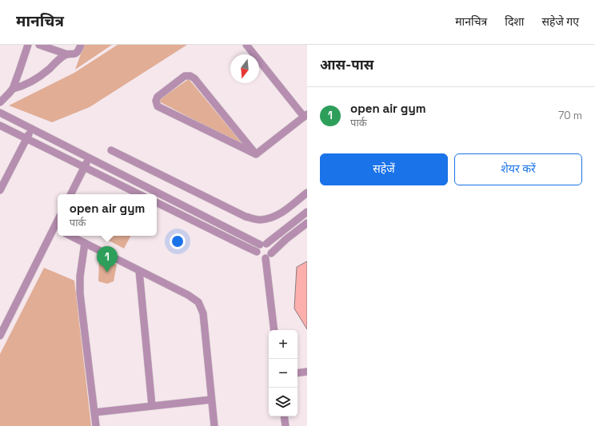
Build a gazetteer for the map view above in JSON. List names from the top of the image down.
{
  "north": "bottom",
  "page": {
    "header": "मानचित्र",
    "nav": ["मानचित्र", "दिशा", "सहेजे गए"],
    "heading": "आस-पास",
    "list": [
      {
        "mark": "1",
        "name": "open air gym",
        "note": "पार्क",
        "value": "70 m"
      }
    ],
    "buttons": ["सहेजें", "शेयर करें"],
    "popup": ["open air gym", "पार्क"],
    "pins": "1",
    "map_buttons": ["+", "−"]
  }
}
